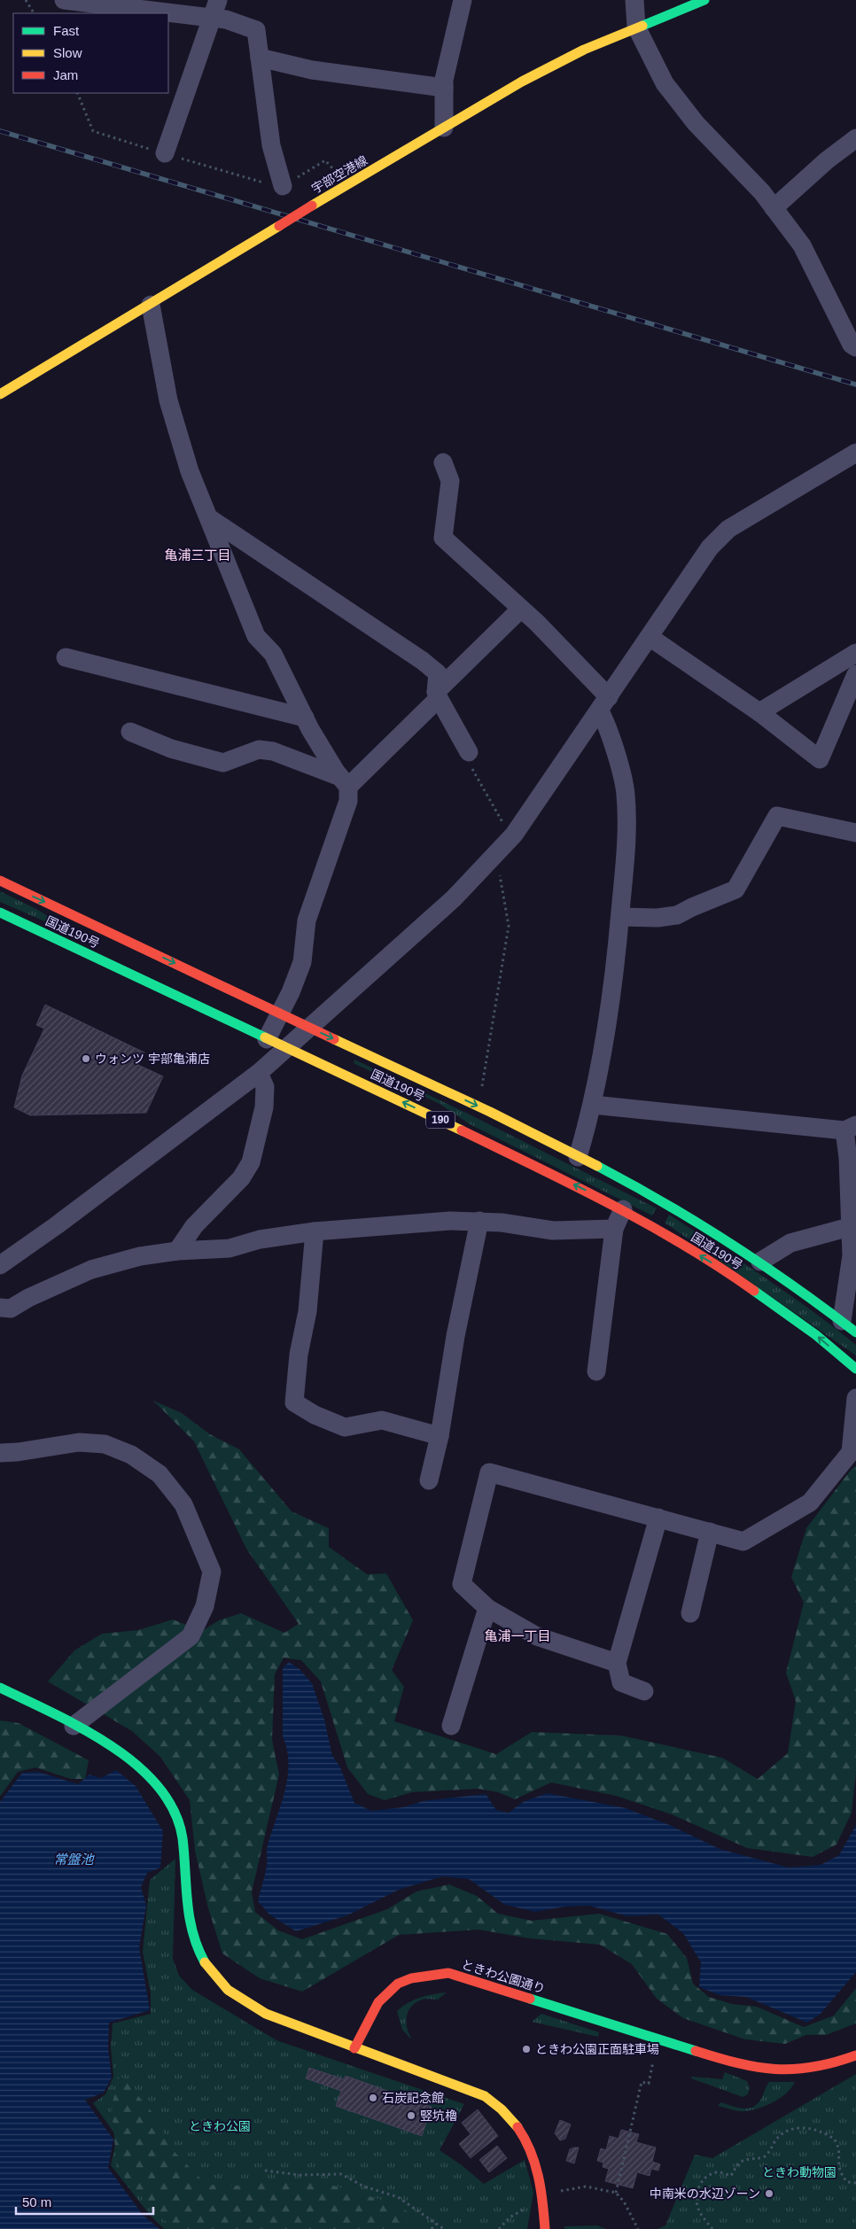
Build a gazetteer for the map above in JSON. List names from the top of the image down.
{
  "streets": {
    "main road": [
      "宇部空港線",
      "国道190号",
      "190",
      "ときわ公園通り"
    ]
  },
  "districts": ["亀浦三丁目", "亀浦一丁目"],
  "water": ["常盤池"],
  "parks": ["ときわ公園", "ときわ動物園"],
  "places": [
    "ウォンツ 宇部亀浦店",
    "ときわ公園正面駐車場",
    "石炭記念館",
    "竪坑櫓",
    "中南米の水辺ゾーン"
  ],
  "legend": ["Fast", "Slow", "Jam"],
  "scale_bar": "50 m"
}
